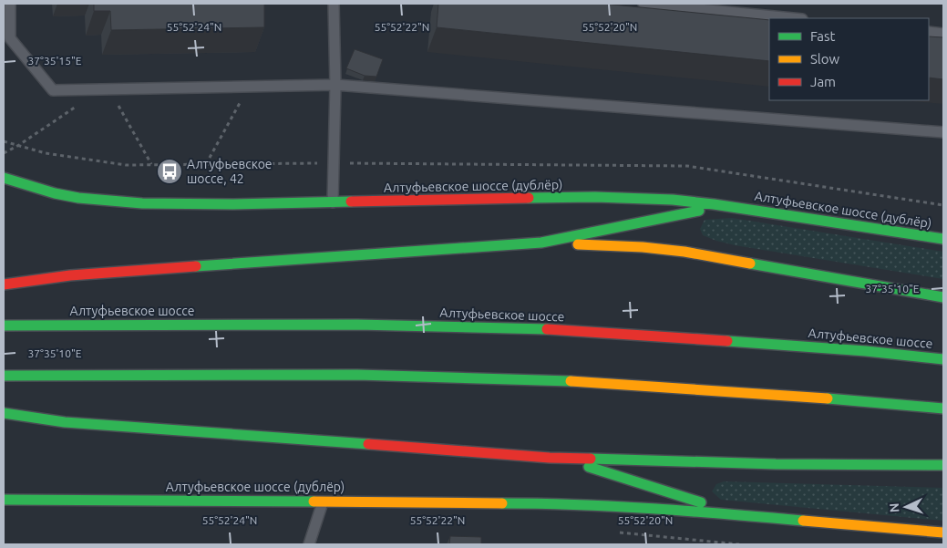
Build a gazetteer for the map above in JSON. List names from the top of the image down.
{
  "streets": {
    "main road": ["Алтуфьевское шоссе (дублёр)", "Алтуфьевское шоссе"]
  },
  "places": {
    "bus stop": ["Алтуфьевское шоссе, 42"]
  },
  "legend": ["Fast", "Slow", "Jam"],
  "north": "left",
  "coordinates": [
    "55°52'24\"N",
    "55°52'22\"N",
    "55°52'20\"N",
    "37°35'15\"E",
    "37°35'10\"E"
  ]
}
